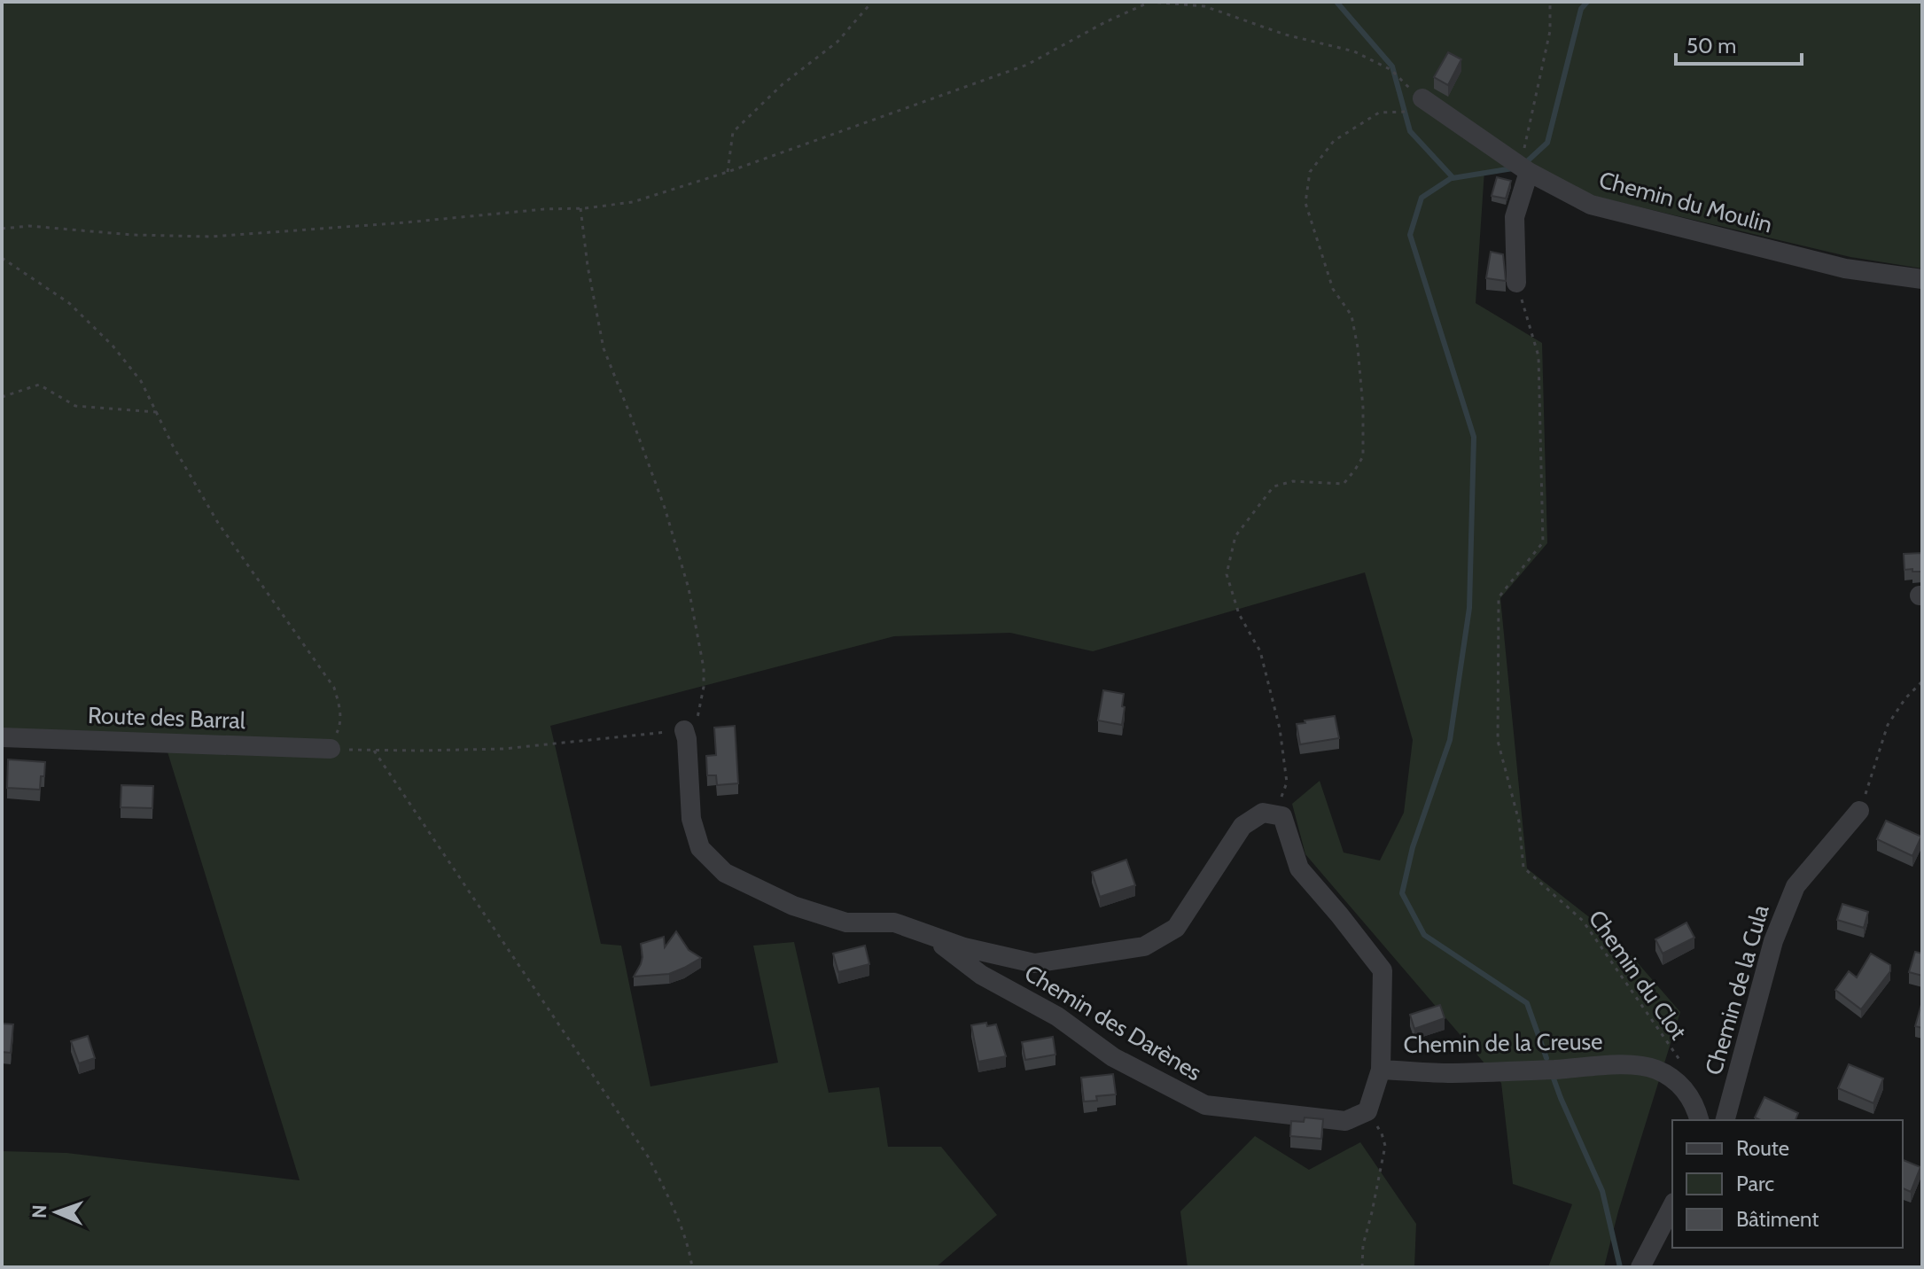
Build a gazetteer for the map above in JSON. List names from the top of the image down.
{
  "streets": {
    "street": [
      "Chemin du Moulin",
      "Route des Barral",
      "Chemin de la Cula",
      "Chemin des Darènes",
      "Chemin de la Creuse"
    ],
    "path": ["Chemin du Clot"]
  },
  "legend": ["Route", "Parc", "Bâtiment"],
  "scale_bar": "50 m",
  "north": "left"
}
